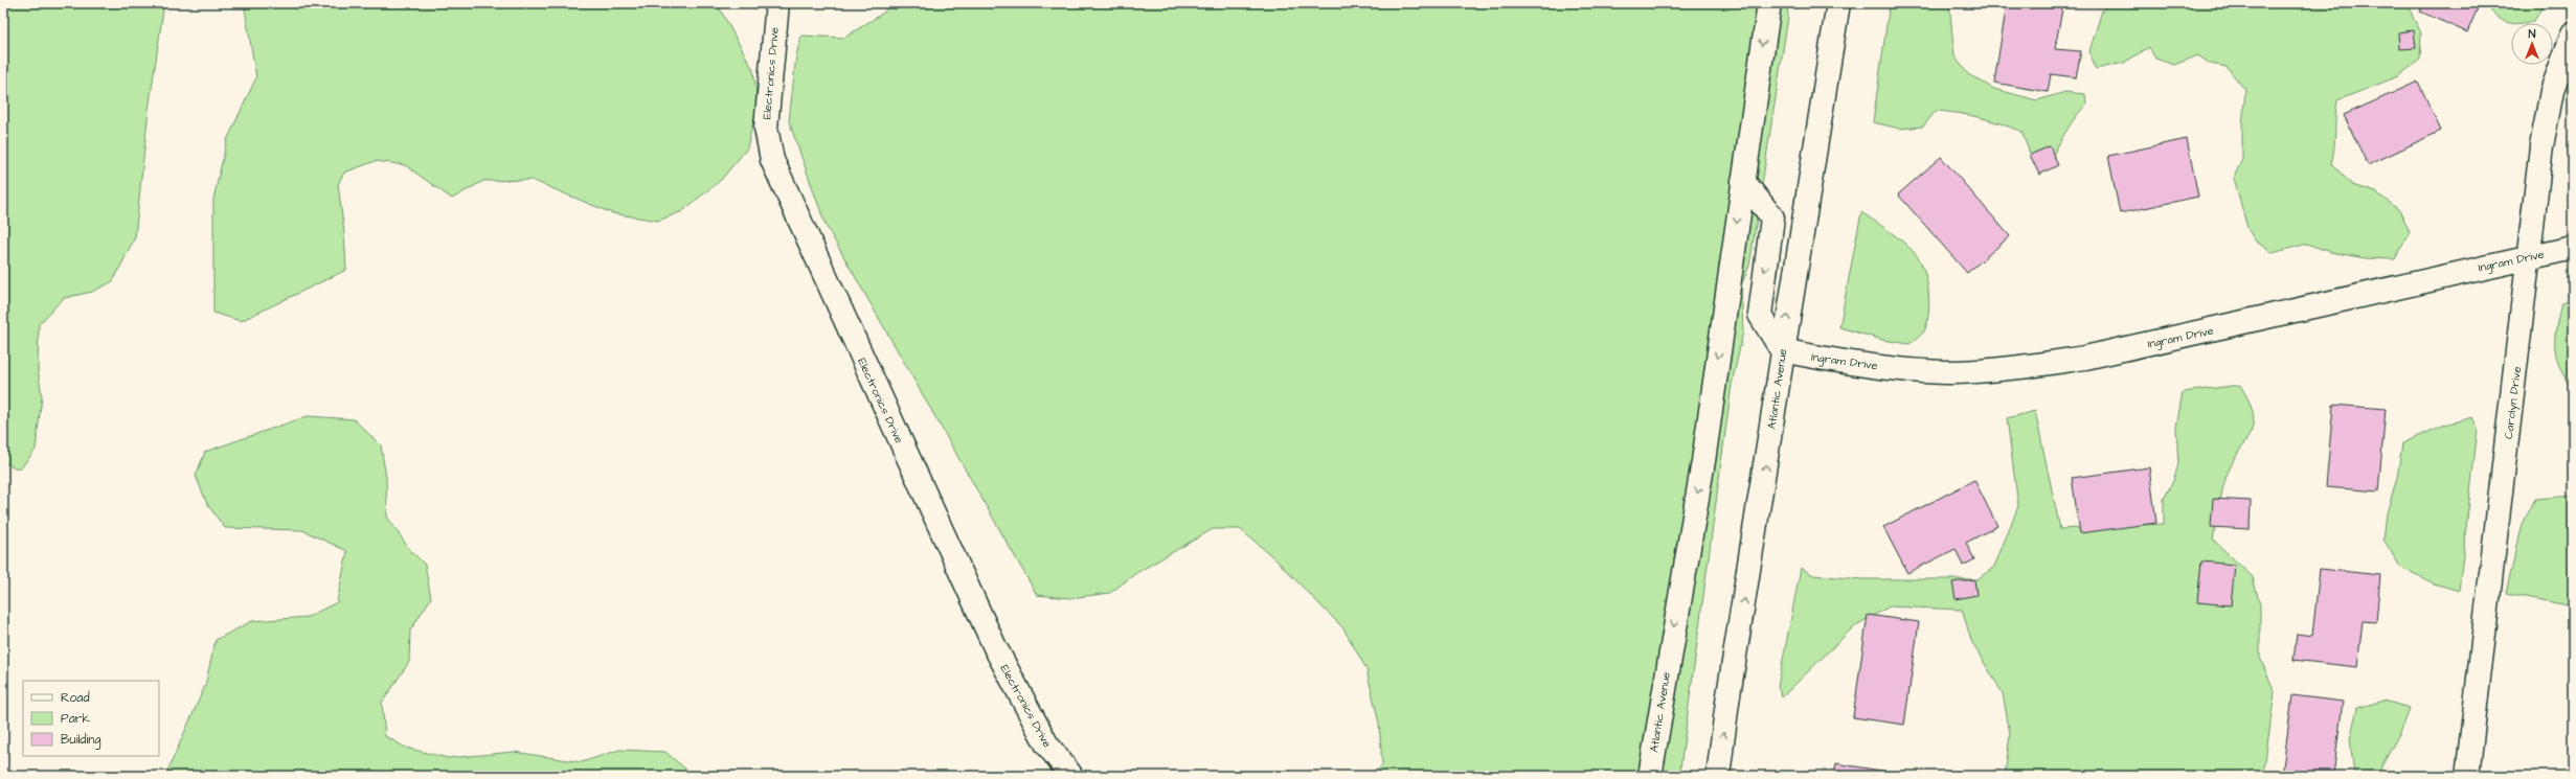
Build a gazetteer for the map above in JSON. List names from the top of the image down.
{
  "streets": {
    "street": [
      "Electronics Drive",
      "Ingram Drive",
      "Atlantic Avenue",
      "Carolyn Drive"
    ]
  },
  "crossings": [
    ["Ingram Drive", "Atlantic Avenue"],
    ["Ingram Drive", "Carolyn Drive"]
  ],
  "legend": ["Road", "Park", "Building"],
  "north": "top"
}
